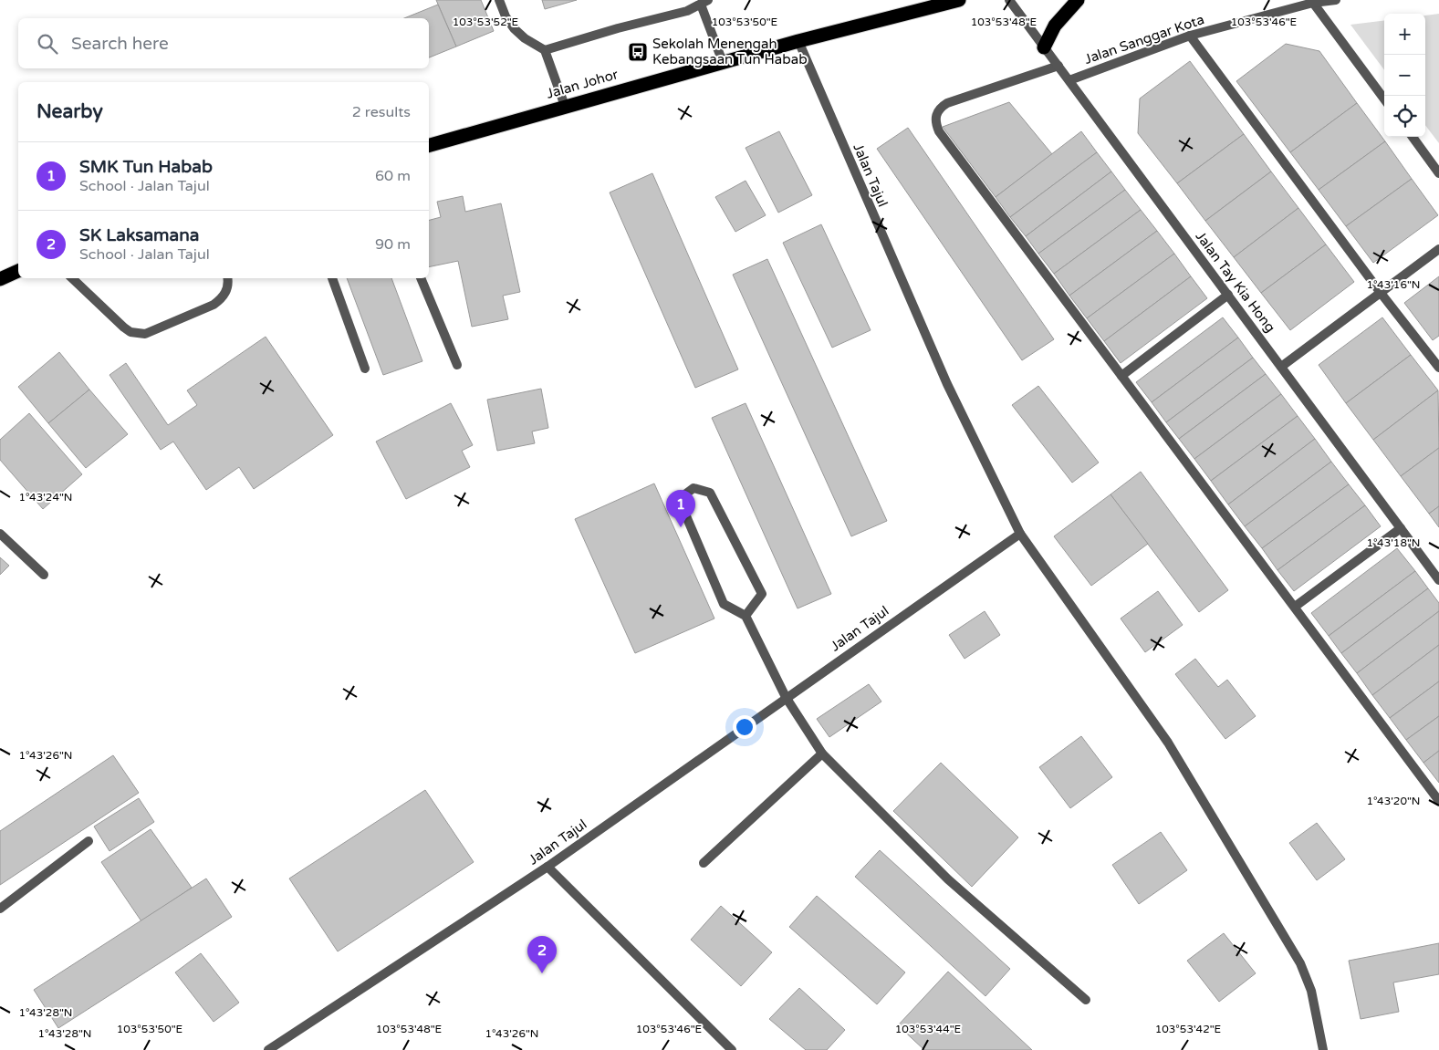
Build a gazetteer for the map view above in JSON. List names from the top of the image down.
{
  "streets": {
    "highway": ["Jalan Johor"],
    "street": ["Jalan Sanggar Kota", "Jalan Tajul", "Jalan Tay Kia Hong"]
  },
  "crossings": [
    ["Jalan Sanggar Kota", "Jalan Tay Kia Hong"],
    ["Jalan Johor", "Jalan Tajul"]
  ],
  "places": {
    "bus stop": ["Sekolah Menengah Kebangsaan Tun Habab"]
  },
  "page": {
    "map_buttons": ["+", "−"],
    "search": "Search here",
    "heading": ["Nearby", "2 results"],
    "list": [
      {
        "mark": "1",
        "name": "SMK Tun Habab",
        "note": "School · Jalan Tajul",
        "value": "60 m"
      },
      {
        "mark": "2",
        "name": "SK Laksamana",
        "note": "School · Jalan Tajul",
        "value": "90 m"
      }
    ],
    "pins": ["1", "2"]
  },
  "coordinates": [
    "103°53'52\"E",
    "103°53'48\"E",
    "103°53'50\"E",
    "103°53'46\"E",
    "1°43'16\"N",
    "1°43'24\"N",
    "1°43'18\"N",
    "1°43'26\"N",
    "1°43'20\"N",
    "1°43'28\"N",
    "103°53'44\"E",
    "103°53'42\"E"
  ]
}
